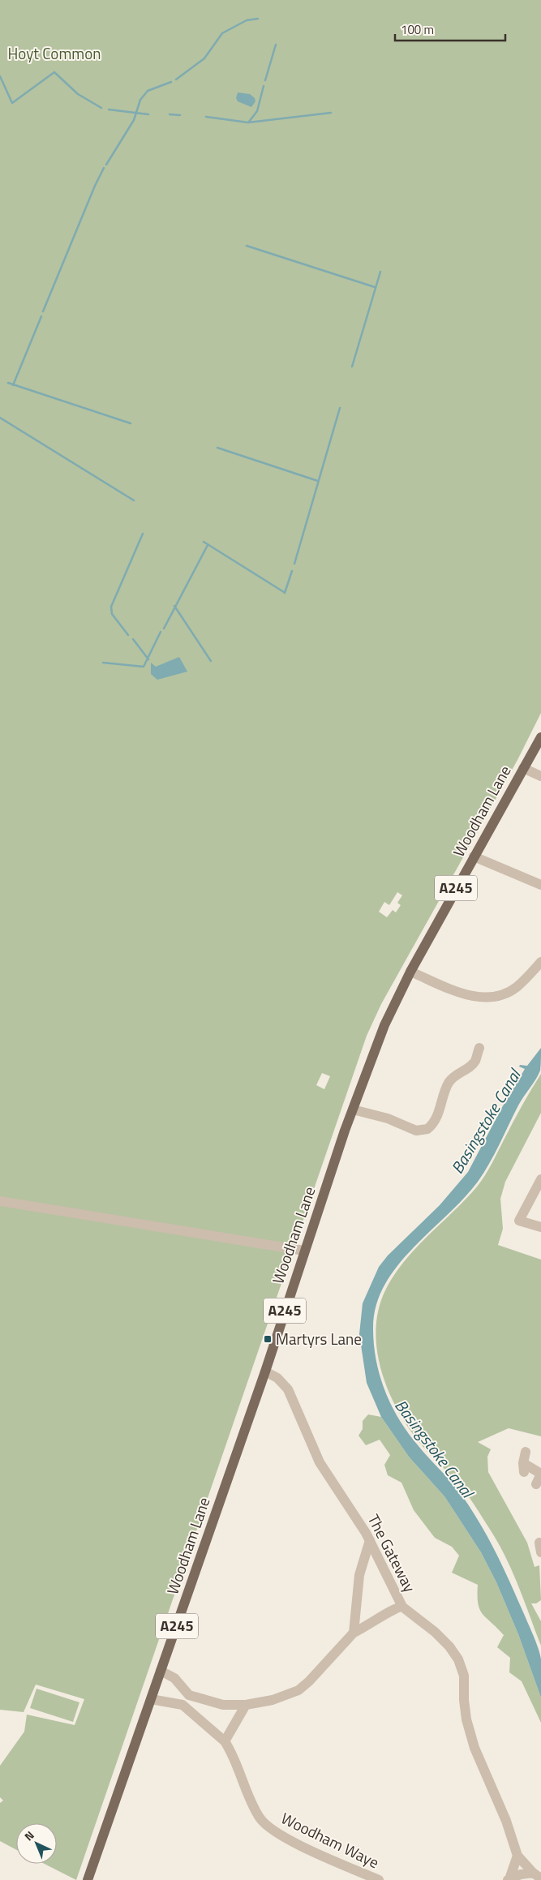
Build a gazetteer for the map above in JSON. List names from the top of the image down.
{
  "streets": {
    "main road": ["Woodham Lane", "A245"],
    "street": ["The Gateway", "Woodham Waye"]
  },
  "crossings": [
    ["Woodham Lane", "The Gateway"]
  ],
  "water": ["Basingstoke Canal"],
  "parks": ["Hoyt Common"],
  "places": {
    "transit": ["Martyrs Lane"]
  },
  "scale_bar": "100 m",
  "north": "top left"
}
